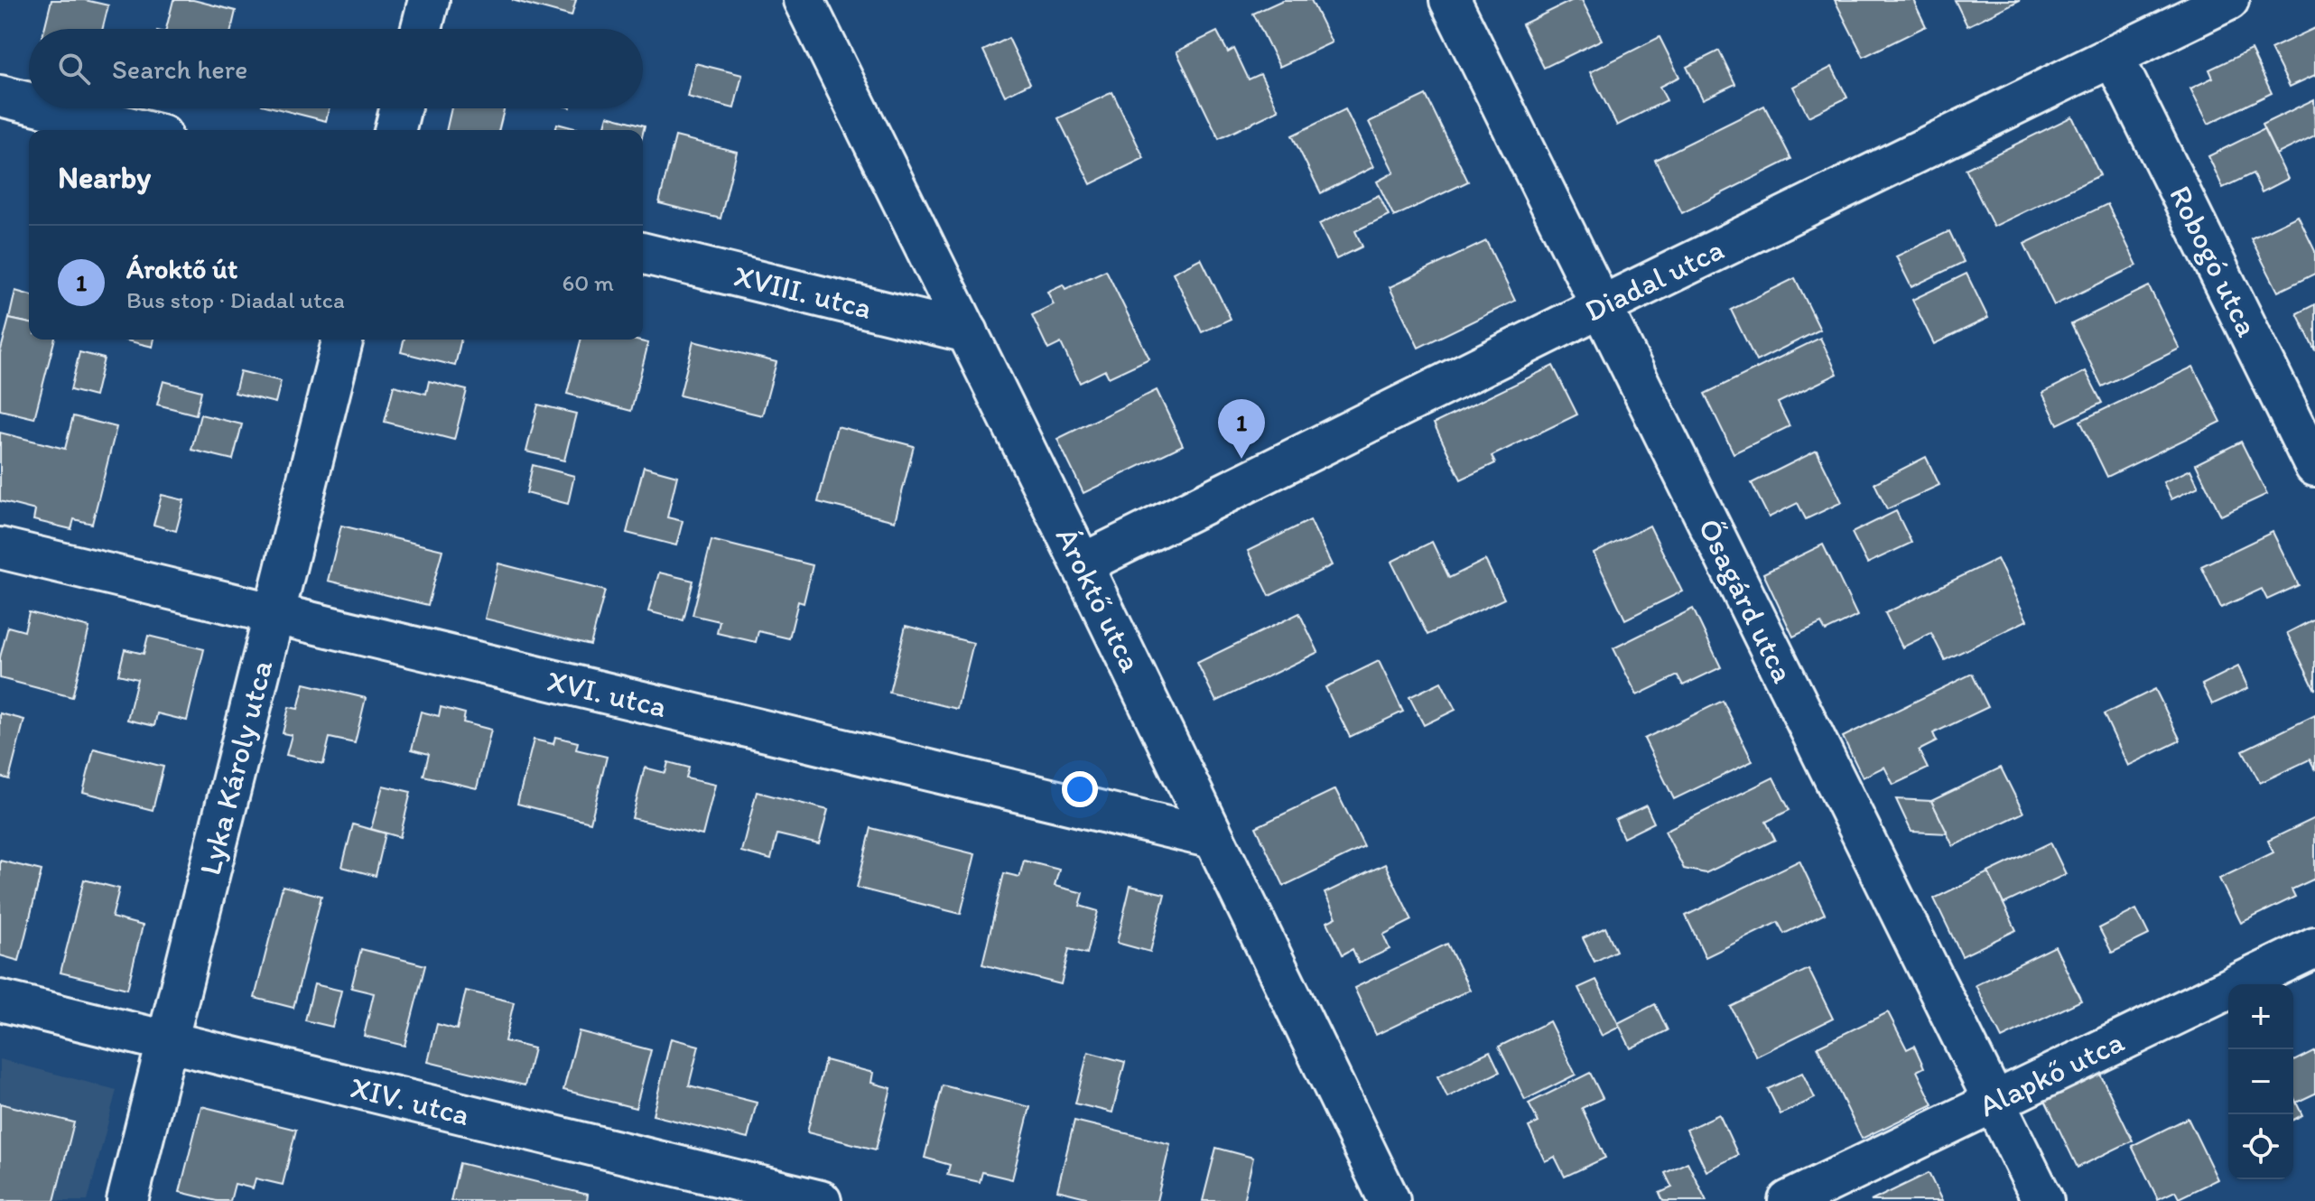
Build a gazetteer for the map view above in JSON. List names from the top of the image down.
{
  "streets": {
    "street": [
      "Robogó utca",
      "Diadal utca",
      "XVIII. utca",
      "Ároktő utca",
      "Ősagárd utca",
      "XVI. utca",
      "Lyka Károly utca",
      "Alapkő utca",
      "XIV. utca"
    ]
  },
  "crossings": [
    ["Robogó utca", "Diadal utca"],
    ["Diadal utca", "Ároktő utca"],
    ["Diadal utca", "Ősagárd utca"],
    ["XVIII. utca", "Ároktő utca"],
    ["Ároktő utca", "XVI. utca"],
    ["Ősagárd utca", "Alapkő utca"],
    ["XVI. utca", "Lyka Károly utca"],
    ["Lyka Károly utca", "XIV. utca"]
  ],
  "page": {
    "search": "Search here",
    "heading": "Nearby",
    "list": [
      {
        "mark": "1",
        "name": "Ároktő út",
        "note": "Bus stop · Diadal utca",
        "value": "60 m"
      }
    ],
    "pins": "1",
    "map_buttons": ["+", "−"]
  }
}
